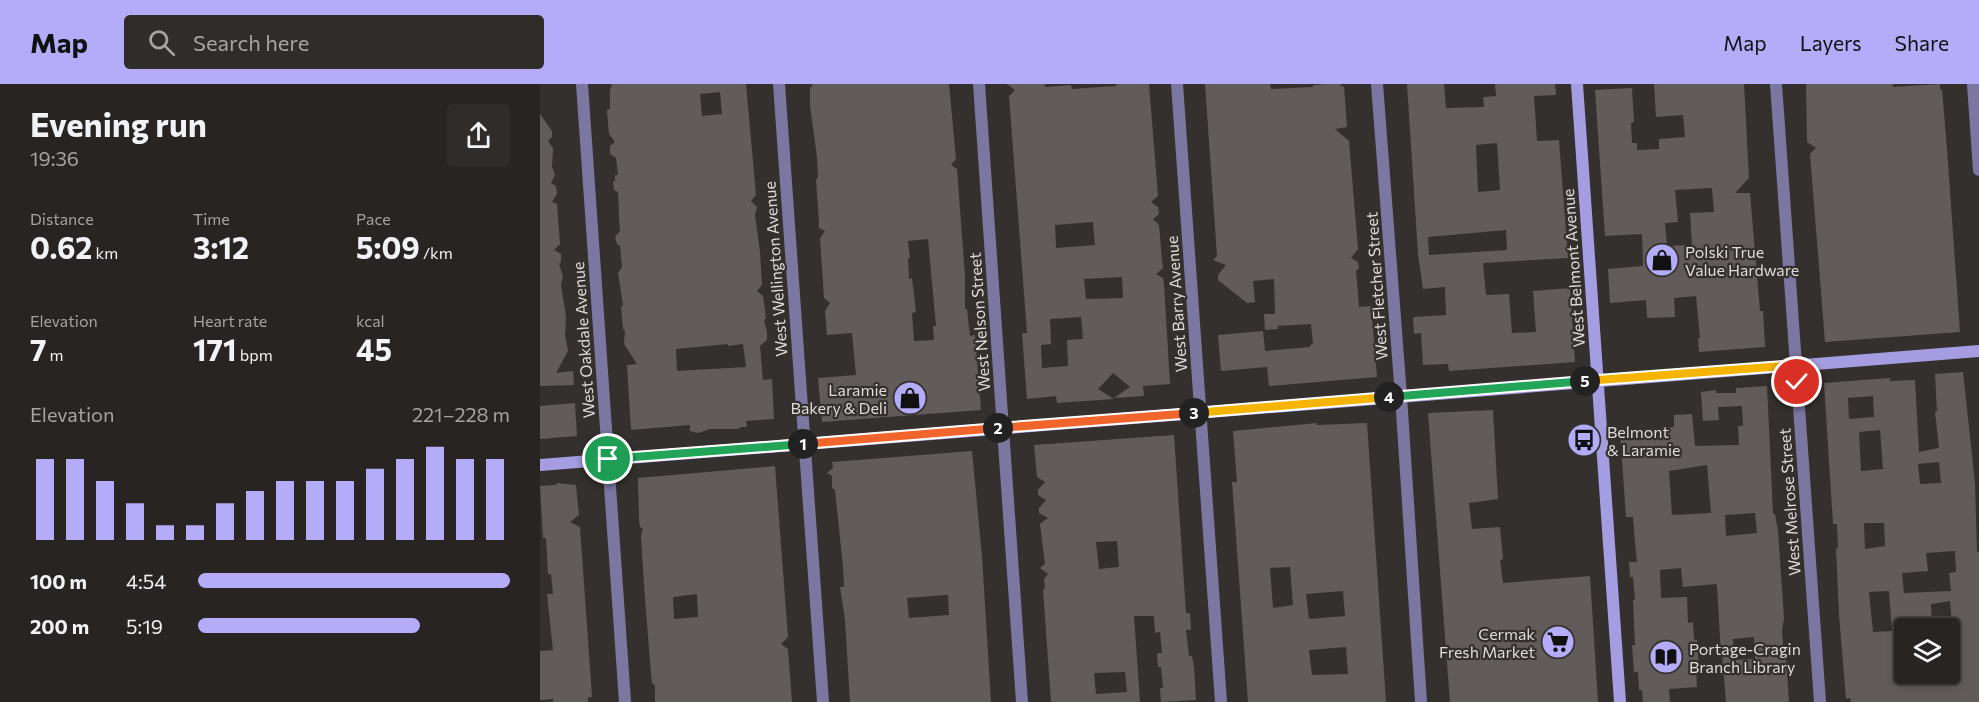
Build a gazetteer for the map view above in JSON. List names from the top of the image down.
{
  "streets": {
    "street": [
      "West Belmont Avenue",
      "West Wellington Avenue",
      "West Fletcher Street",
      "West Barry Avenue",
      "West Nelson Street",
      "West Oakdale Avenue",
      "West Melrose Street"
    ]
  },
  "places": {
    "shop": ["Polski True Value Hardware", "Laramie Bakery & Deli"],
    "bus stop": ["Belmont & Laramie"],
    "supermarket": ["Cermak Fresh Market"],
    "library": ["Portage-Cragin Branch Library"]
  },
  "page": {
    "header": "Map",
    "search": "Search here",
    "nav": ["Map", "Layers", "Share"],
    "heading": ["Evening run", "19:36"],
    "stats": [
      ["Distance", "0.62 km"],
      ["Time", "3:12"],
      ["Pace", "5:09 /km"],
      ["Elevation", "7 m"],
      ["Heart rate", "171 bpm"],
      ["kcal", "45"]
    ],
    "pins": [
      "5",
      "4",
      "3",
      "2",
      "1"
    ],
    "chart": ["Elevation", "221–228 m"],
    "list": [
      {
        "name": "100 m",
        "note": "4:54"
      },
      {
        "name": "200 m",
        "note": "5:19"
      }
    ]
  }
}
